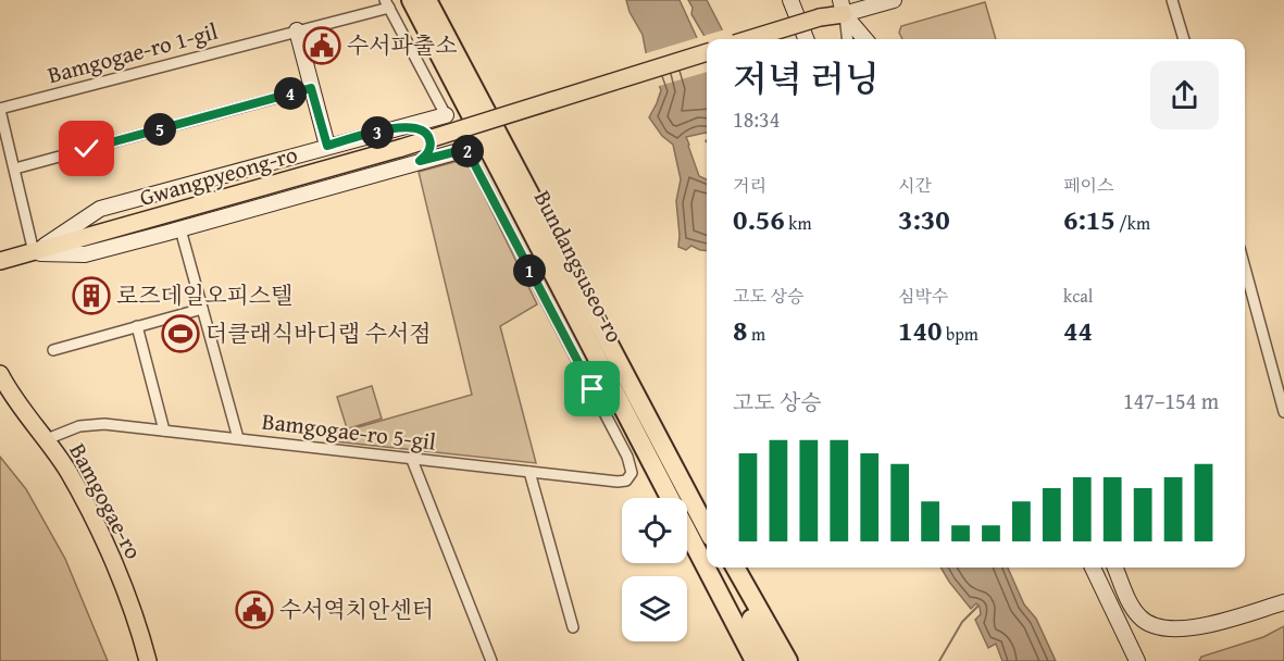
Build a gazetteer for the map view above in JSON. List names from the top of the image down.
{
  "streets": {
    "highway": ["Bundangsuseo-ro"],
    "main road": ["Gwangpyeong-ro", "Bamgogae-ro"],
    "street": ["Bamgogae-ro 1-gil", "Bamgogae-ro 5-gil"]
  },
  "crossings": [
    ["Bamgogae-ro 1-gil", "Gwangpyeong-ro"],
    ["Bamgogae-ro 5-gil", "Bamgogae-ro"]
  ],
  "places": {
    "public building": ["수서파출소", "수서역치안센터"],
    "building": ["로즈데일오피스텔"],
    "sports": ["더클래식바디랩 수서점"]
  },
  "page": {
    "heading": ["저녁 러닝", "18:34"],
    "pins": [
      "4",
      "5",
      "3",
      "2",
      "1"
    ],
    "stats": [
      ["거리", "0.56 km"],
      ["시간", "3:30"],
      ["페이스", "6:15 /km"],
      ["고도 상승", "8 m"],
      ["심박수", "140 bpm"],
      ["kcal", "44"]
    ],
    "chart": ["고도 상승", "147–154 m"]
  }
}
